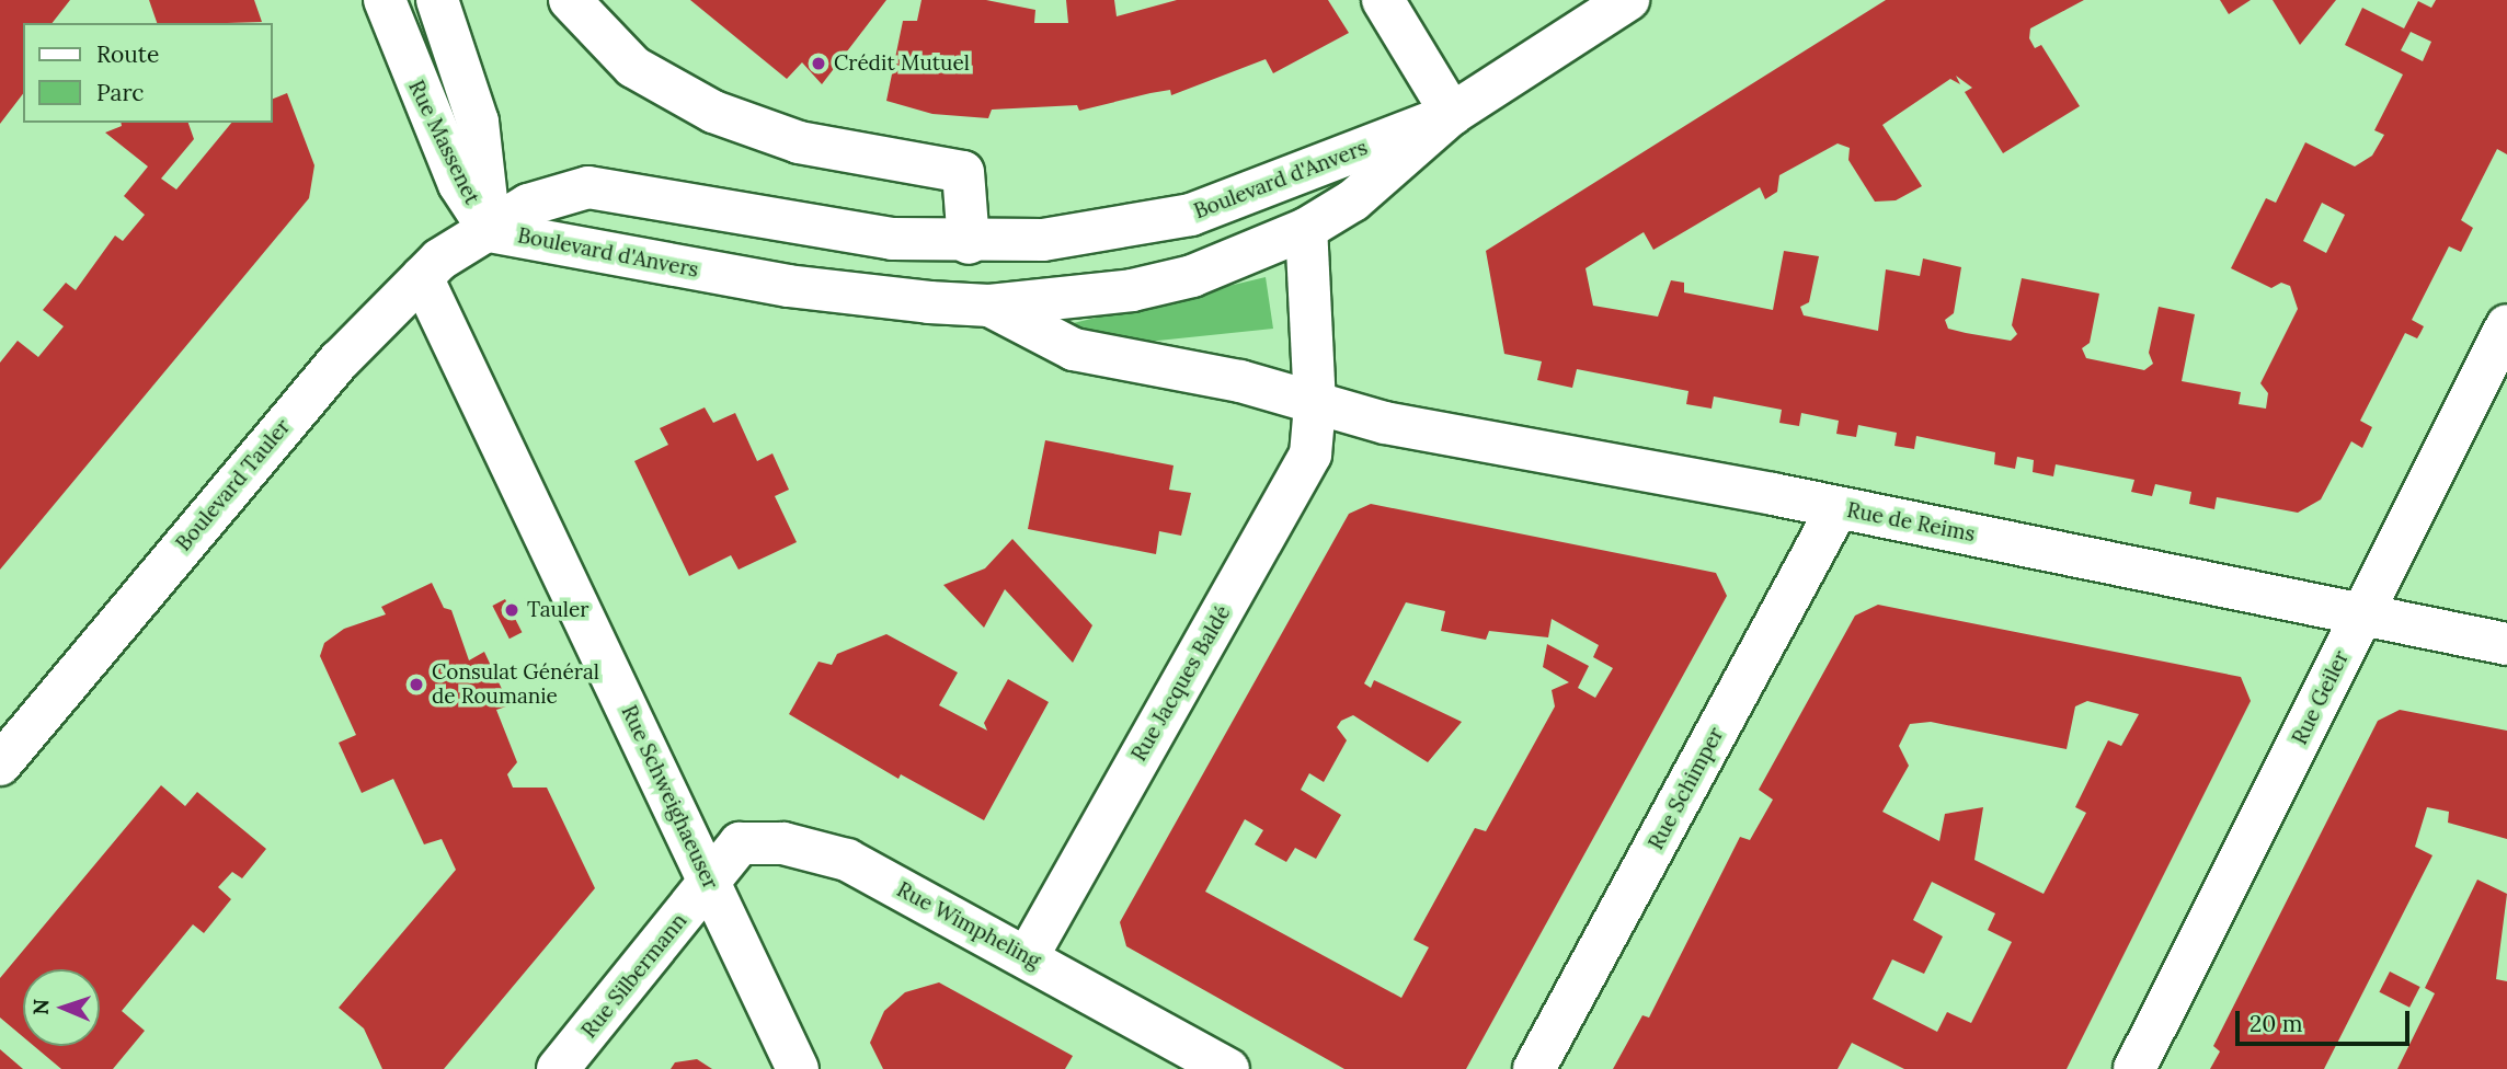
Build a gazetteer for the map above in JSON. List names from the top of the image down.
{
  "streets": {
    "street": [
      "Rue Massenet",
      "Boulevard d'Anvers",
      "Boulevard Tauler",
      "Rue de Reims",
      "Rue Jacques Baldé",
      "Rue Geiler",
      "Rue Schimper",
      "Rue Schweighaeuser",
      "Rue Wimpheling",
      "Rue Silbermann"
    ]
  },
  "crossings": [
    ["Rue Massenet", "Boulevard d'Anvers"],
    ["Rue Massenet", "Boulevard Tauler"],
    ["Boulevard d'Anvers", "Boulevard Tauler"],
    ["Boulevard d'Anvers", "Rue de Reims"],
    ["Boulevard d'Anvers", "Rue Jacques Baldé"],
    ["Boulevard Tauler", "Rue Schweighaeuser"],
    ["Rue de Reims", "Rue Jacques Baldé"],
    ["Rue de Reims", "Rue Geiler"],
    ["Rue de Reims", "Rue Schimper"],
    ["Rue Jacques Baldé", "Rue Wimpheling"],
    ["Rue Schweighaeuser", "Rue Wimpheling"],
    ["Rue Schweighaeuser", "Rue Silbermann"],
    ["Rue Wimpheling", "Rue Silbermann"]
  ],
  "places": ["Crédit Mutuel", "Tauler", "Consulat Général de Roumanie"],
  "legend": ["Route", "Parc"],
  "scale_bar": "20 m",
  "north": "left"
}
